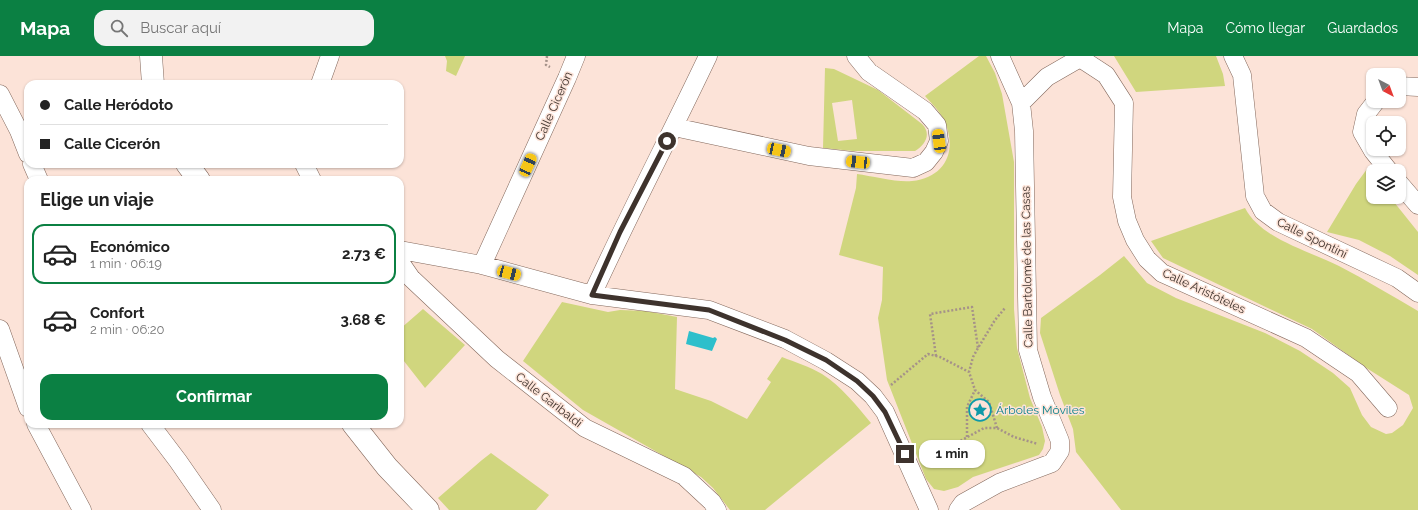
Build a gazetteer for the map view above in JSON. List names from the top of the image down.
{
  "streets": {
    "street": [
      "Calle Cicerón",
      "Calle Spontini",
      "Calle Bartolomé de las Casas",
      "Calle Aristóteles",
      "Calle Garibaldi"
    ]
  },
  "places": {
    "place": ["Árboles Móviles"]
  },
  "north": "bottom right",
  "page": {
    "header": "Mapa",
    "search": "Buscar aquí",
    "nav": ["Mapa", "Cómo llegar", "Guardados"],
    "banner": ["Calle Heródoto", "Calle Cicerón"],
    "heading": "Elige un viaje",
    "list": [
      {
        "name": "Económico",
        "note": "1 min · 06:19",
        "value": "2.73 €"
      },
      {
        "name": "Confort",
        "note": "2 min · 06:20",
        "value": "3.68 €"
      }
    ],
    "buttons": "Confirmar",
    "bubble": "1 min"
  }
}
